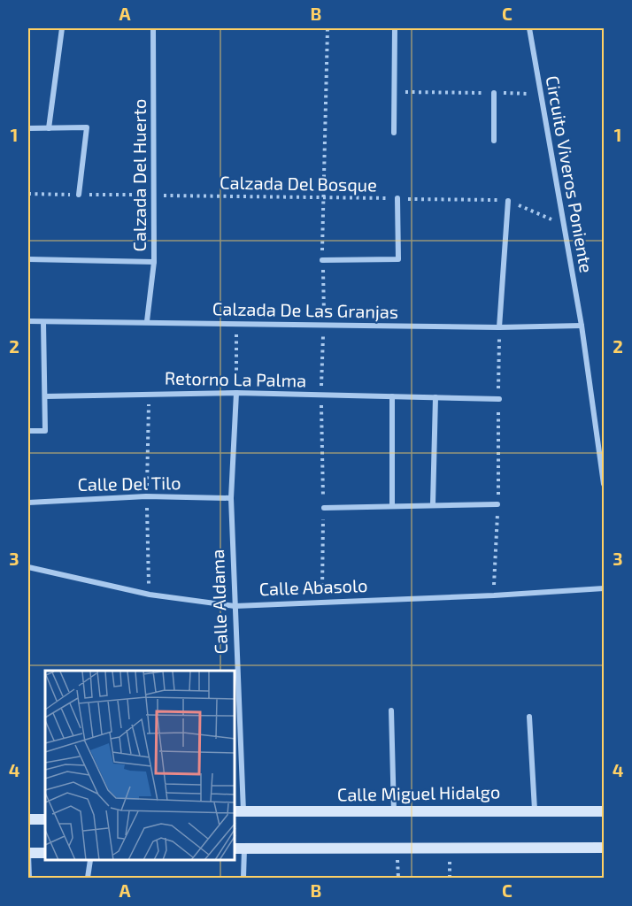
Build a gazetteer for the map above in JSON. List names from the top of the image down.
{
  "streets": {
    "main road": ["Calle Miguel Hidalgo"],
    "street": [
      "Circuito Viveros Poniente",
      "Calzada Del Huerto",
      "Calzada De Las Granjas",
      "Retorno La Palma",
      "Calle Del Tilo",
      "Calle Abasolo",
      "Calle Aldama"
    ],
    "path": ["Calzada Del Bosque"]
  },
  "crossings": [
    ["Circuito Viveros Poniente", "Calzada Del Bosque"],
    ["Circuito Viveros Poniente", "Calzada De Las Granjas"],
    ["Calzada Del Huerto", "Calzada Del Bosque"],
    ["Calzada Del Huerto", "Calzada De Las Granjas"],
    ["Retorno La Palma", "Calle Aldama"],
    ["Calle Del Tilo", "Calle Aldama"],
    ["Calle Abasolo", "Calle Aldama"],
    ["Calle Aldama", "Calle Miguel Hidalgo"]
  ],
  "grid": {
    "columns": ["A", "B", "C"],
    "rows": [
      "1",
      "2",
      "3",
      "4"
    ]
  }
}
